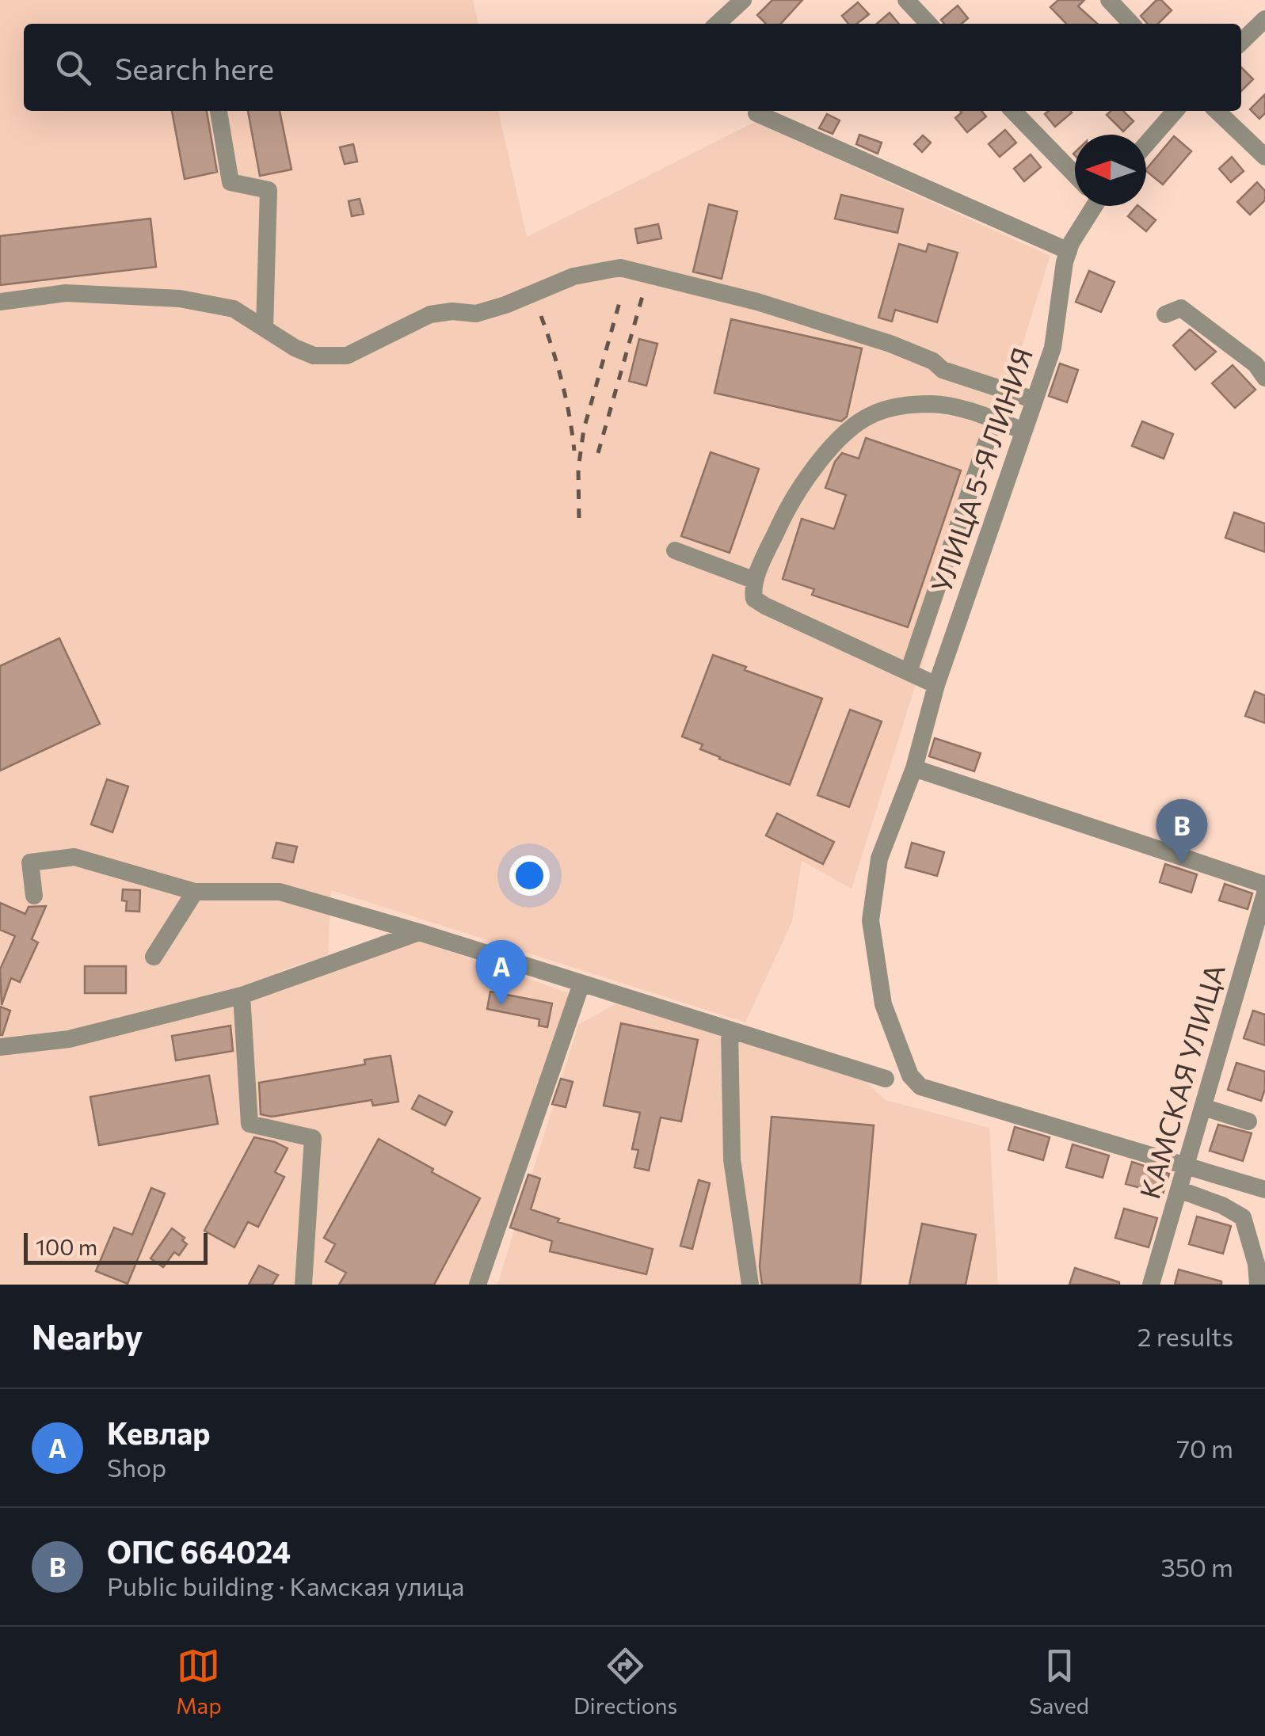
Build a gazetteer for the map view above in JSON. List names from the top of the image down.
{
  "streets": {
    "street": ["УЛИЦА 5-Я ЛИНИЯ", "КАМСКАЯ УЛИЦА"]
  },
  "crossings": [
    ["УЛИЦА 5-Я ЛИНИЯ", "КАМСКАЯ УЛИЦА"]
  ],
  "scale_bar": "100 m",
  "north": "left",
  "page": {
    "search": "Search here",
    "pins": ["B", "A"],
    "scale": "100 m",
    "heading": ["Nearby", "2 results"],
    "list": [
      {
        "mark": "A",
        "name": "Кевлар",
        "note": "Shop",
        "value": "70 m"
      },
      {
        "mark": "B",
        "name": "ОПС 664024",
        "note": "Public building · Камская улица",
        "value": "350 m"
      }
    ],
    "nav": ["Map", "Directions", "Saved"]
  }
}
